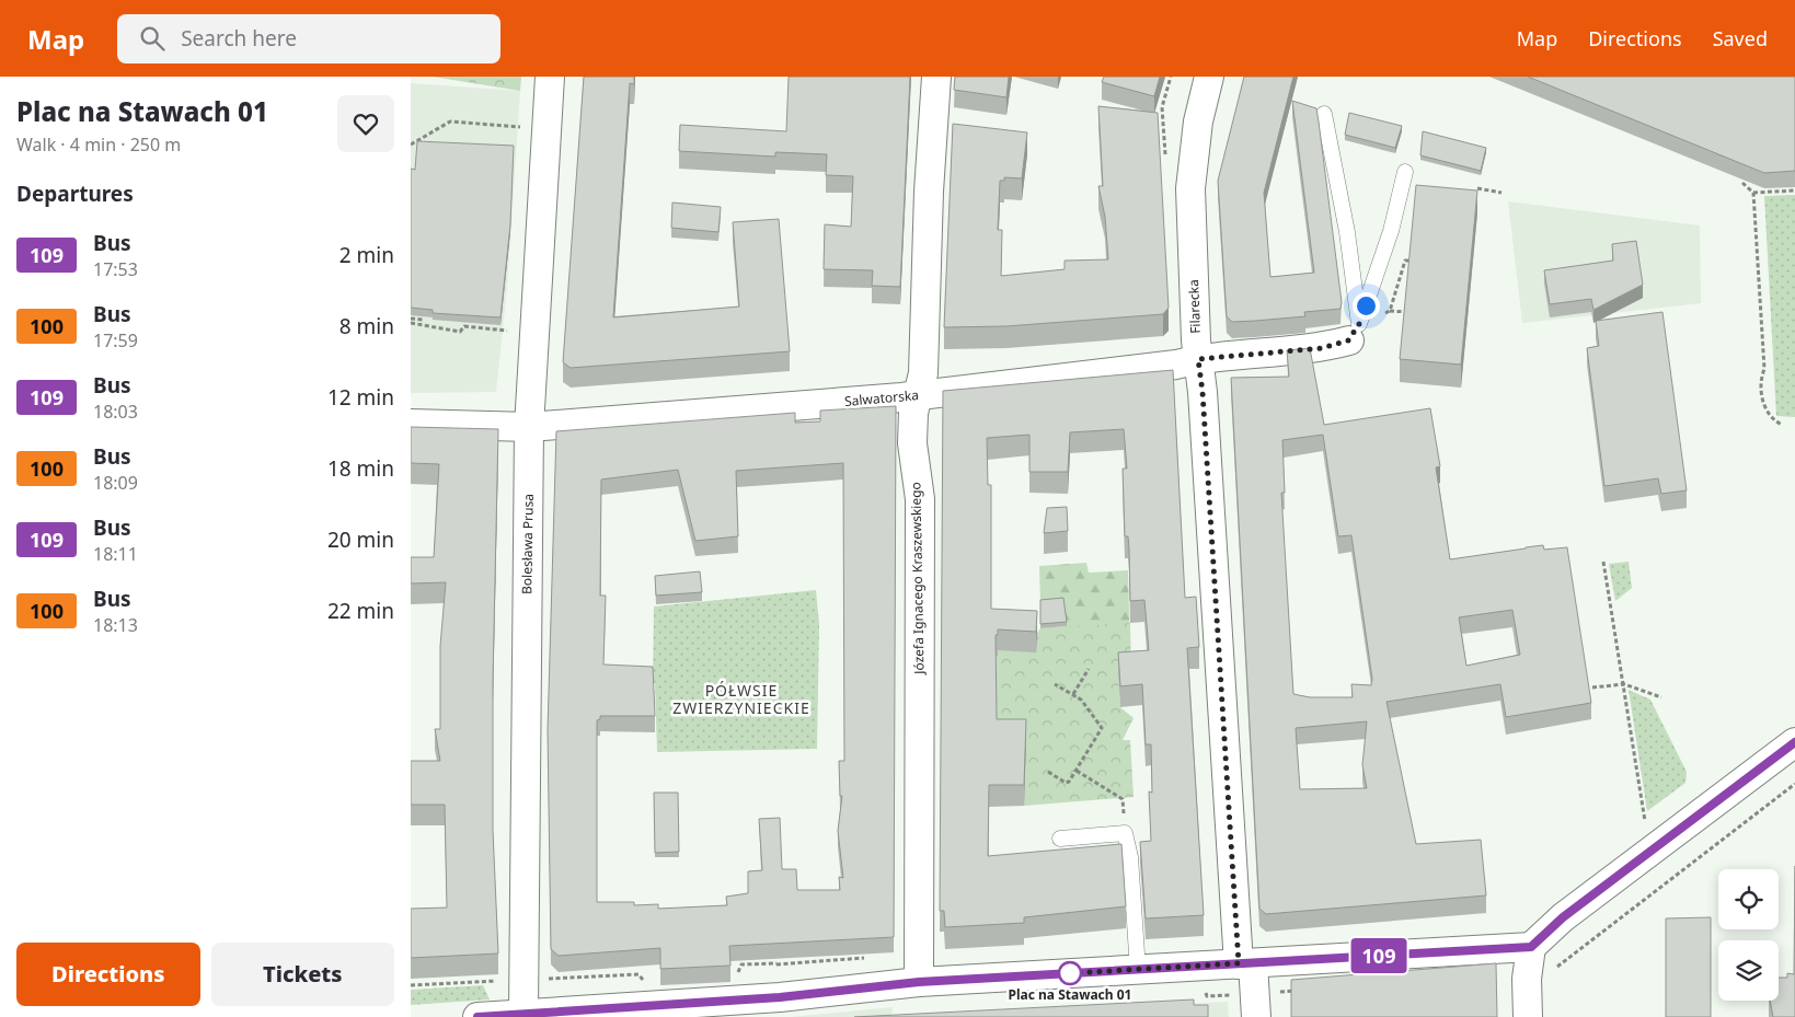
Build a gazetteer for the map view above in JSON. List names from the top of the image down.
{
  "streets": {
    "street": [
      "Filarecka",
      "Salwatorska",
      "Bolesława Prusa",
      "Józefa Ignacego Kraszewskiego"
    ]
  },
  "crossings": [
    ["Filarecka", "Salwatorska"],
    ["Salwatorska", "Bolesława Prusa"],
    ["Salwatorska", "Józefa Ignacego Kraszewskiego"]
  ],
  "districts": ["PÓŁWSIE ZWIERZYNIECKIE"],
  "places": ["Plac na Stawach 01"],
  "lines": ["bus line 109"],
  "page": {
    "header": "Map",
    "search": "Search here",
    "nav": ["Map", "Directions", "Saved"],
    "heading": [
      ["Plac na Stawach 01", "Walk · 4 min · 250 m"],
      "Departures"
    ],
    "on_map": "109",
    "list": [
      {
        "mark": "109",
        "name": "Bus",
        "note": "17:53",
        "value": "2 min"
      },
      {
        "mark": "100",
        "name": "Bus",
        "note": "17:59",
        "value": "8 min"
      },
      {
        "mark": "109",
        "name": "Bus",
        "note": "18:03",
        "value": "12 min"
      },
      {
        "mark": "100",
        "name": "Bus",
        "note": "18:09",
        "value": "18 min"
      },
      {
        "mark": "109",
        "name": "Bus",
        "note": "18:11",
        "value": "20 min"
      },
      {
        "mark": "100",
        "name": "Bus",
        "note": "18:13",
        "value": "22 min"
      }
    ],
    "buttons": ["Directions", "Tickets"]
  }
}
